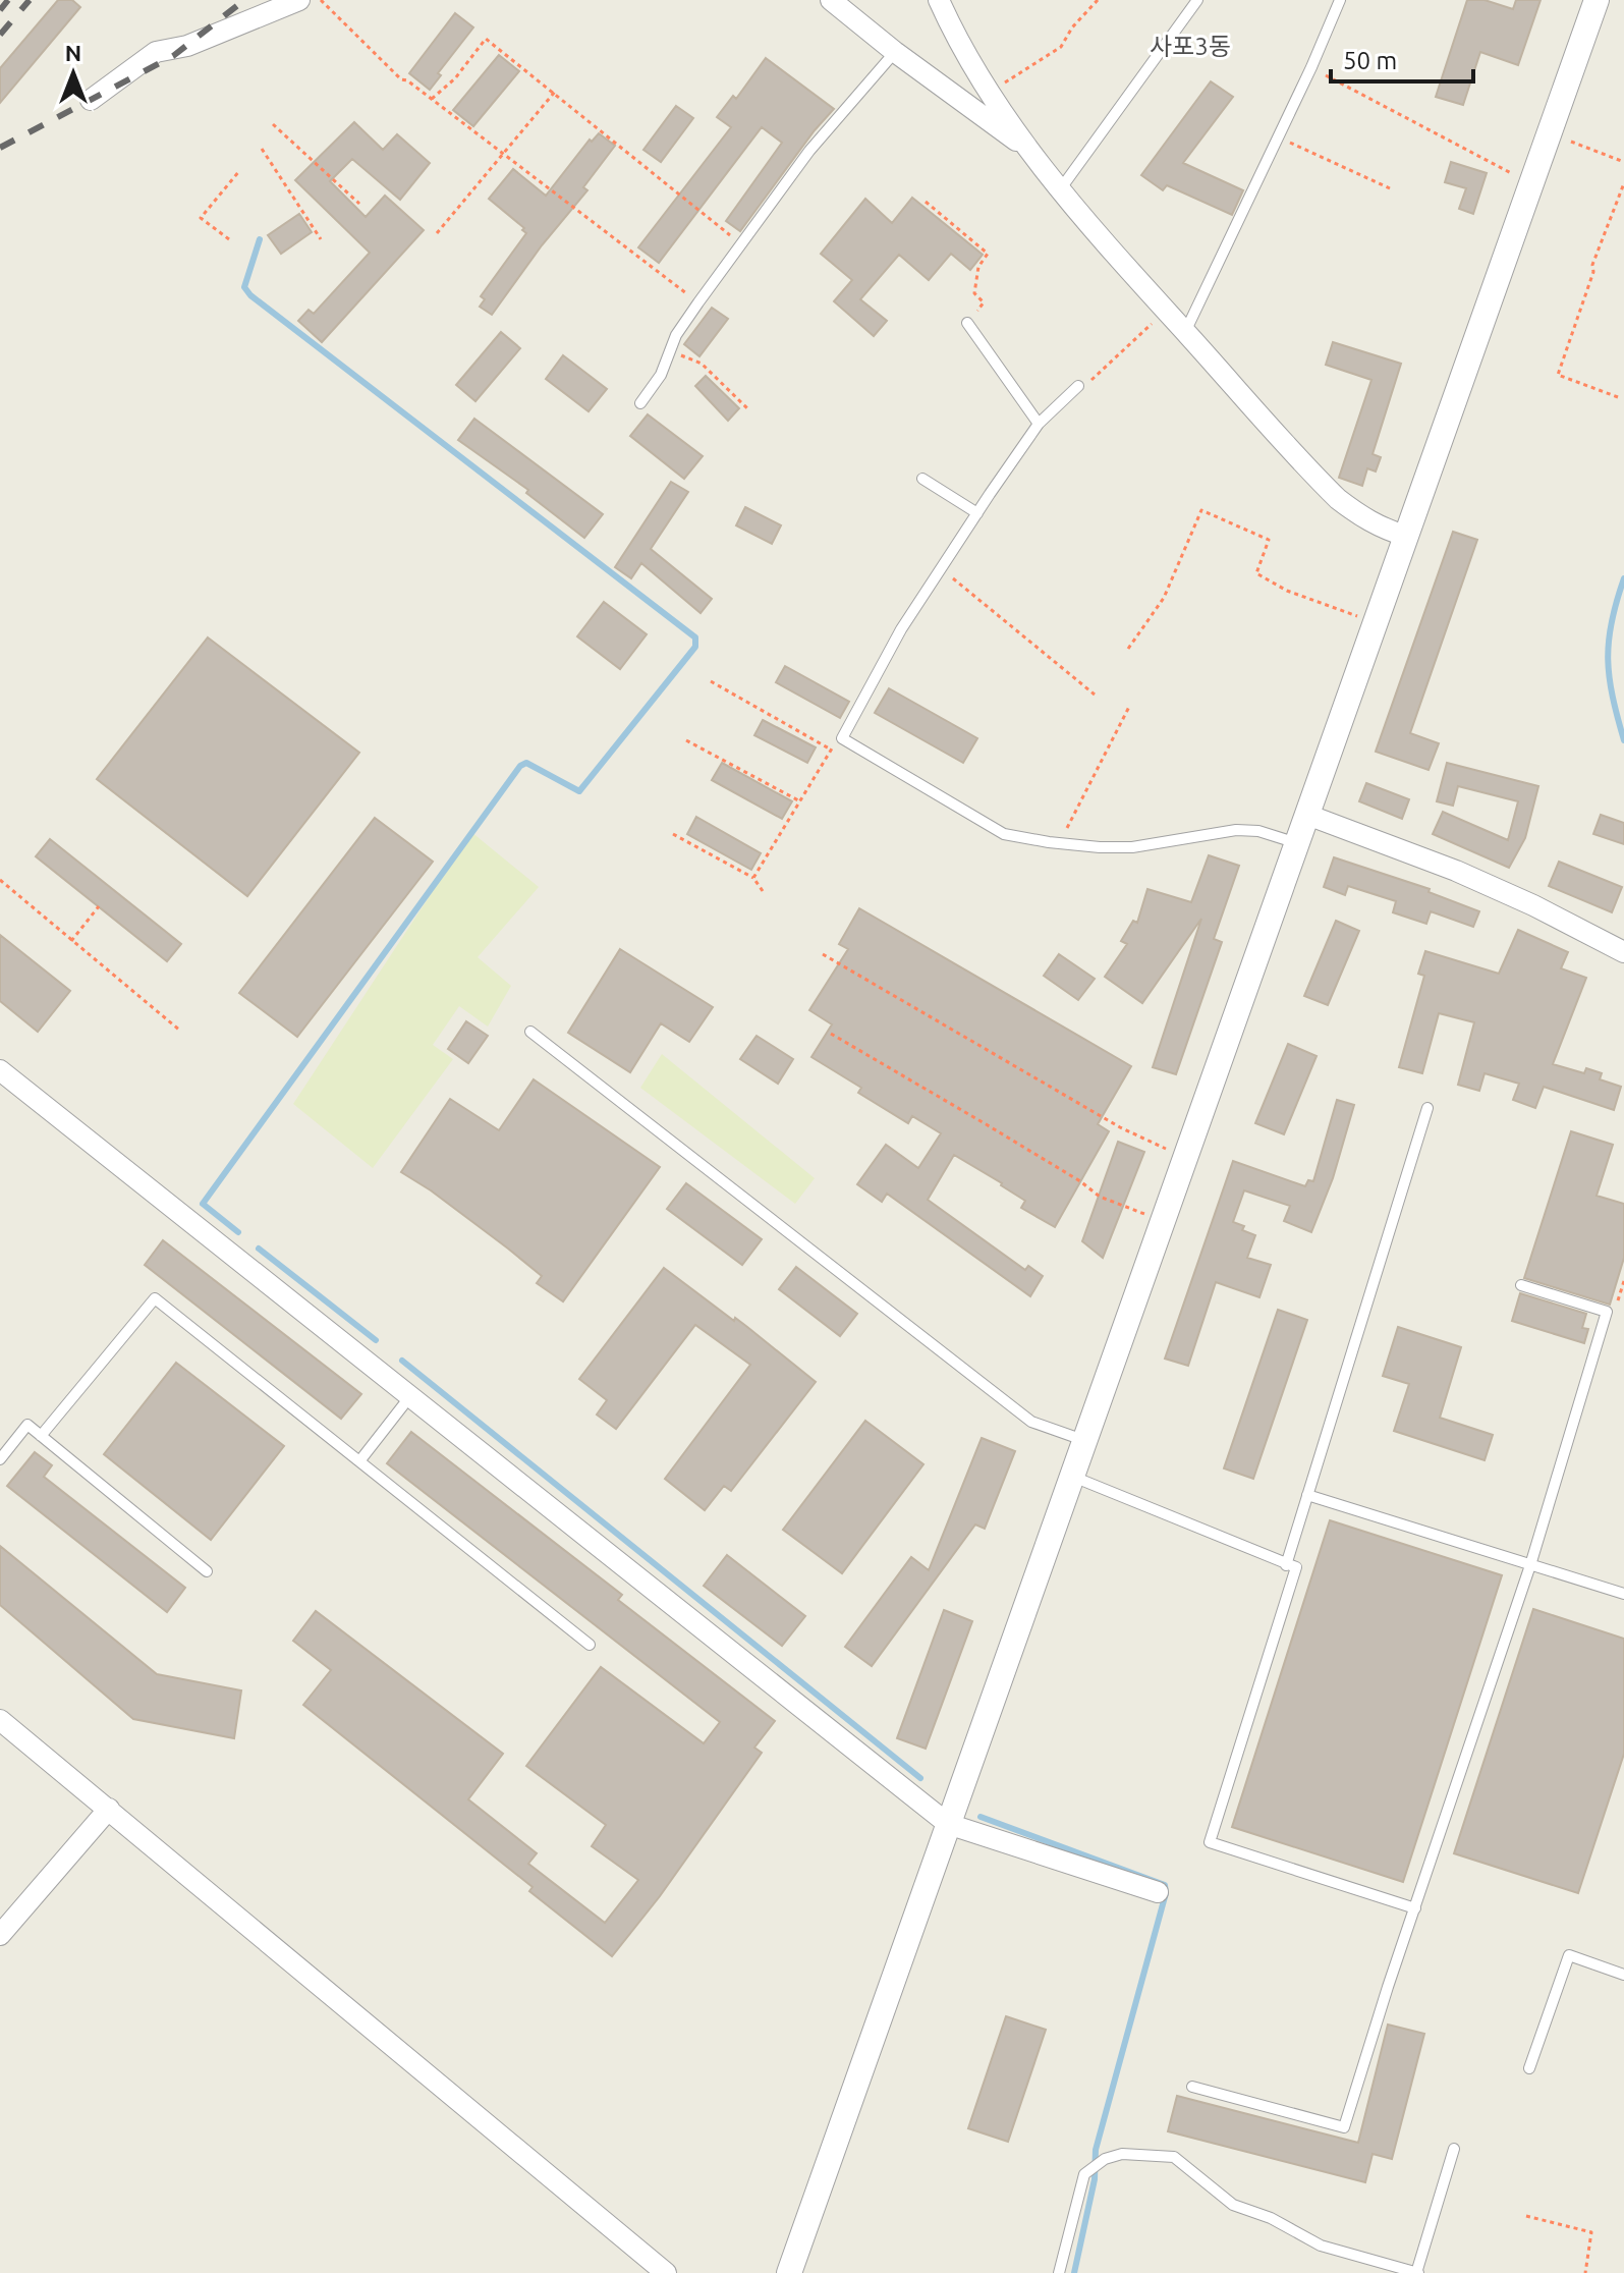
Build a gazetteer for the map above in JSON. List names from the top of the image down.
{
  "districts": ["사포3동"],
  "scale_bar": "50 m",
  "north": "top"
}
